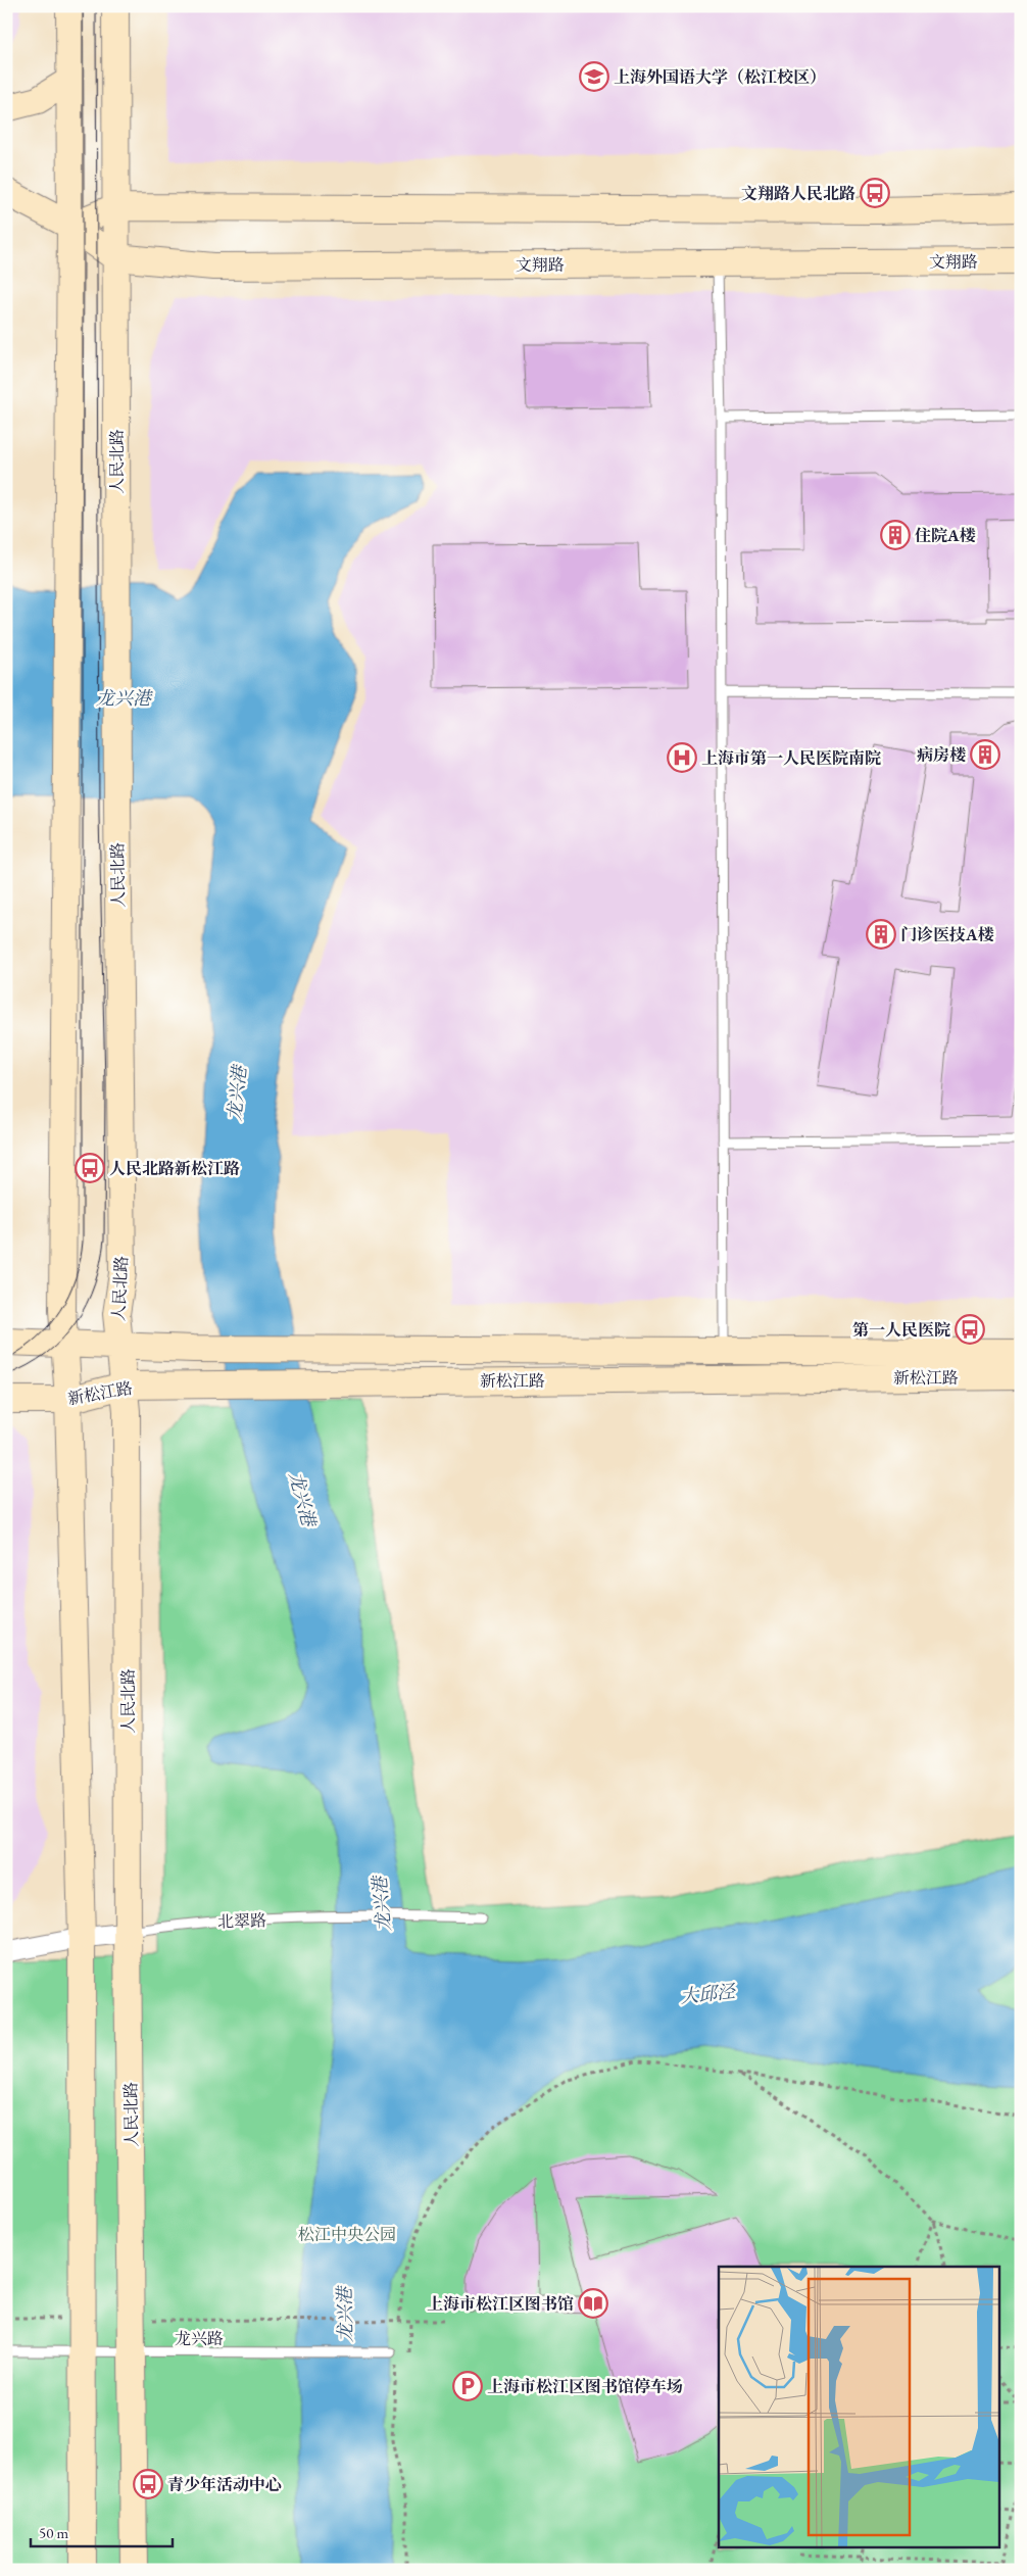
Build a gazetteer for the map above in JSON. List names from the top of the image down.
{
  "streets": {
    "main road": ["文翔路", "人民北路", "新松江路"],
    "street": ["北翠路"],
    "lane": ["龙兴路"]
  },
  "crossings": [
    ["文翔路", "人民北路"],
    ["人民北路", "新松江路"],
    ["人民北路", "北翠路"],
    ["人民北路", "龙兴路"]
  ],
  "water": ["龙兴港", "大邱泾"],
  "parks": ["松江中央公园"],
  "places": {
    "school or university": ["上海外国语大学（松江校区）"],
    "bus stop": [
      "文翔路人民北路",
      "人民北路新松江路",
      "第一人民医院",
      "青少年活动中心"
    ],
    "building": ["住院A楼", "病房楼", "门诊医技A楼"],
    "hospital": ["上海市第一人民医院南院"],
    "library": ["上海市松江区图书馆"],
    "parking": ["上海市松江区图书馆停车场"]
  },
  "scale_bar": "50 m"
}
